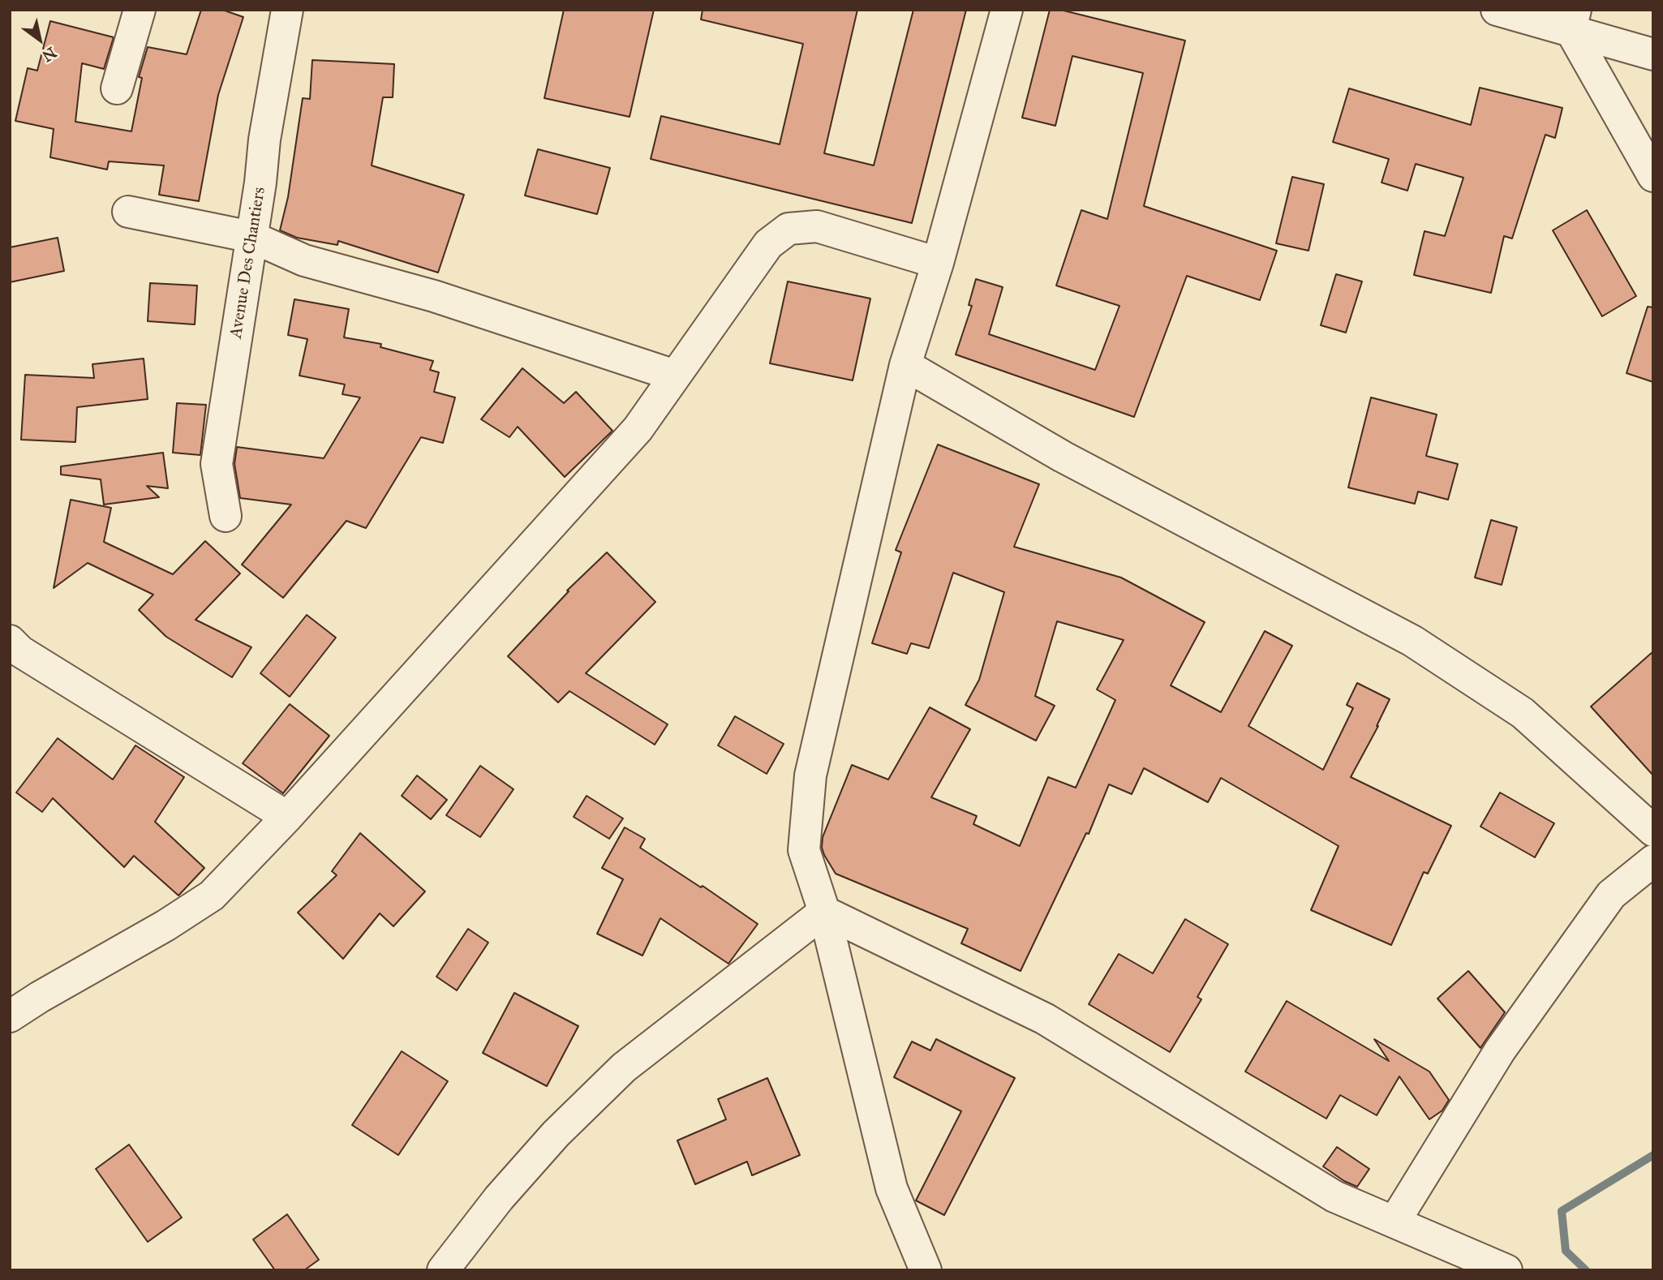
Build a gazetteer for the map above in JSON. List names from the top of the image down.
{
  "streets": {
    "street": ["Avenue Des Chantiers"]
  },
  "north": "bottom right"
}
